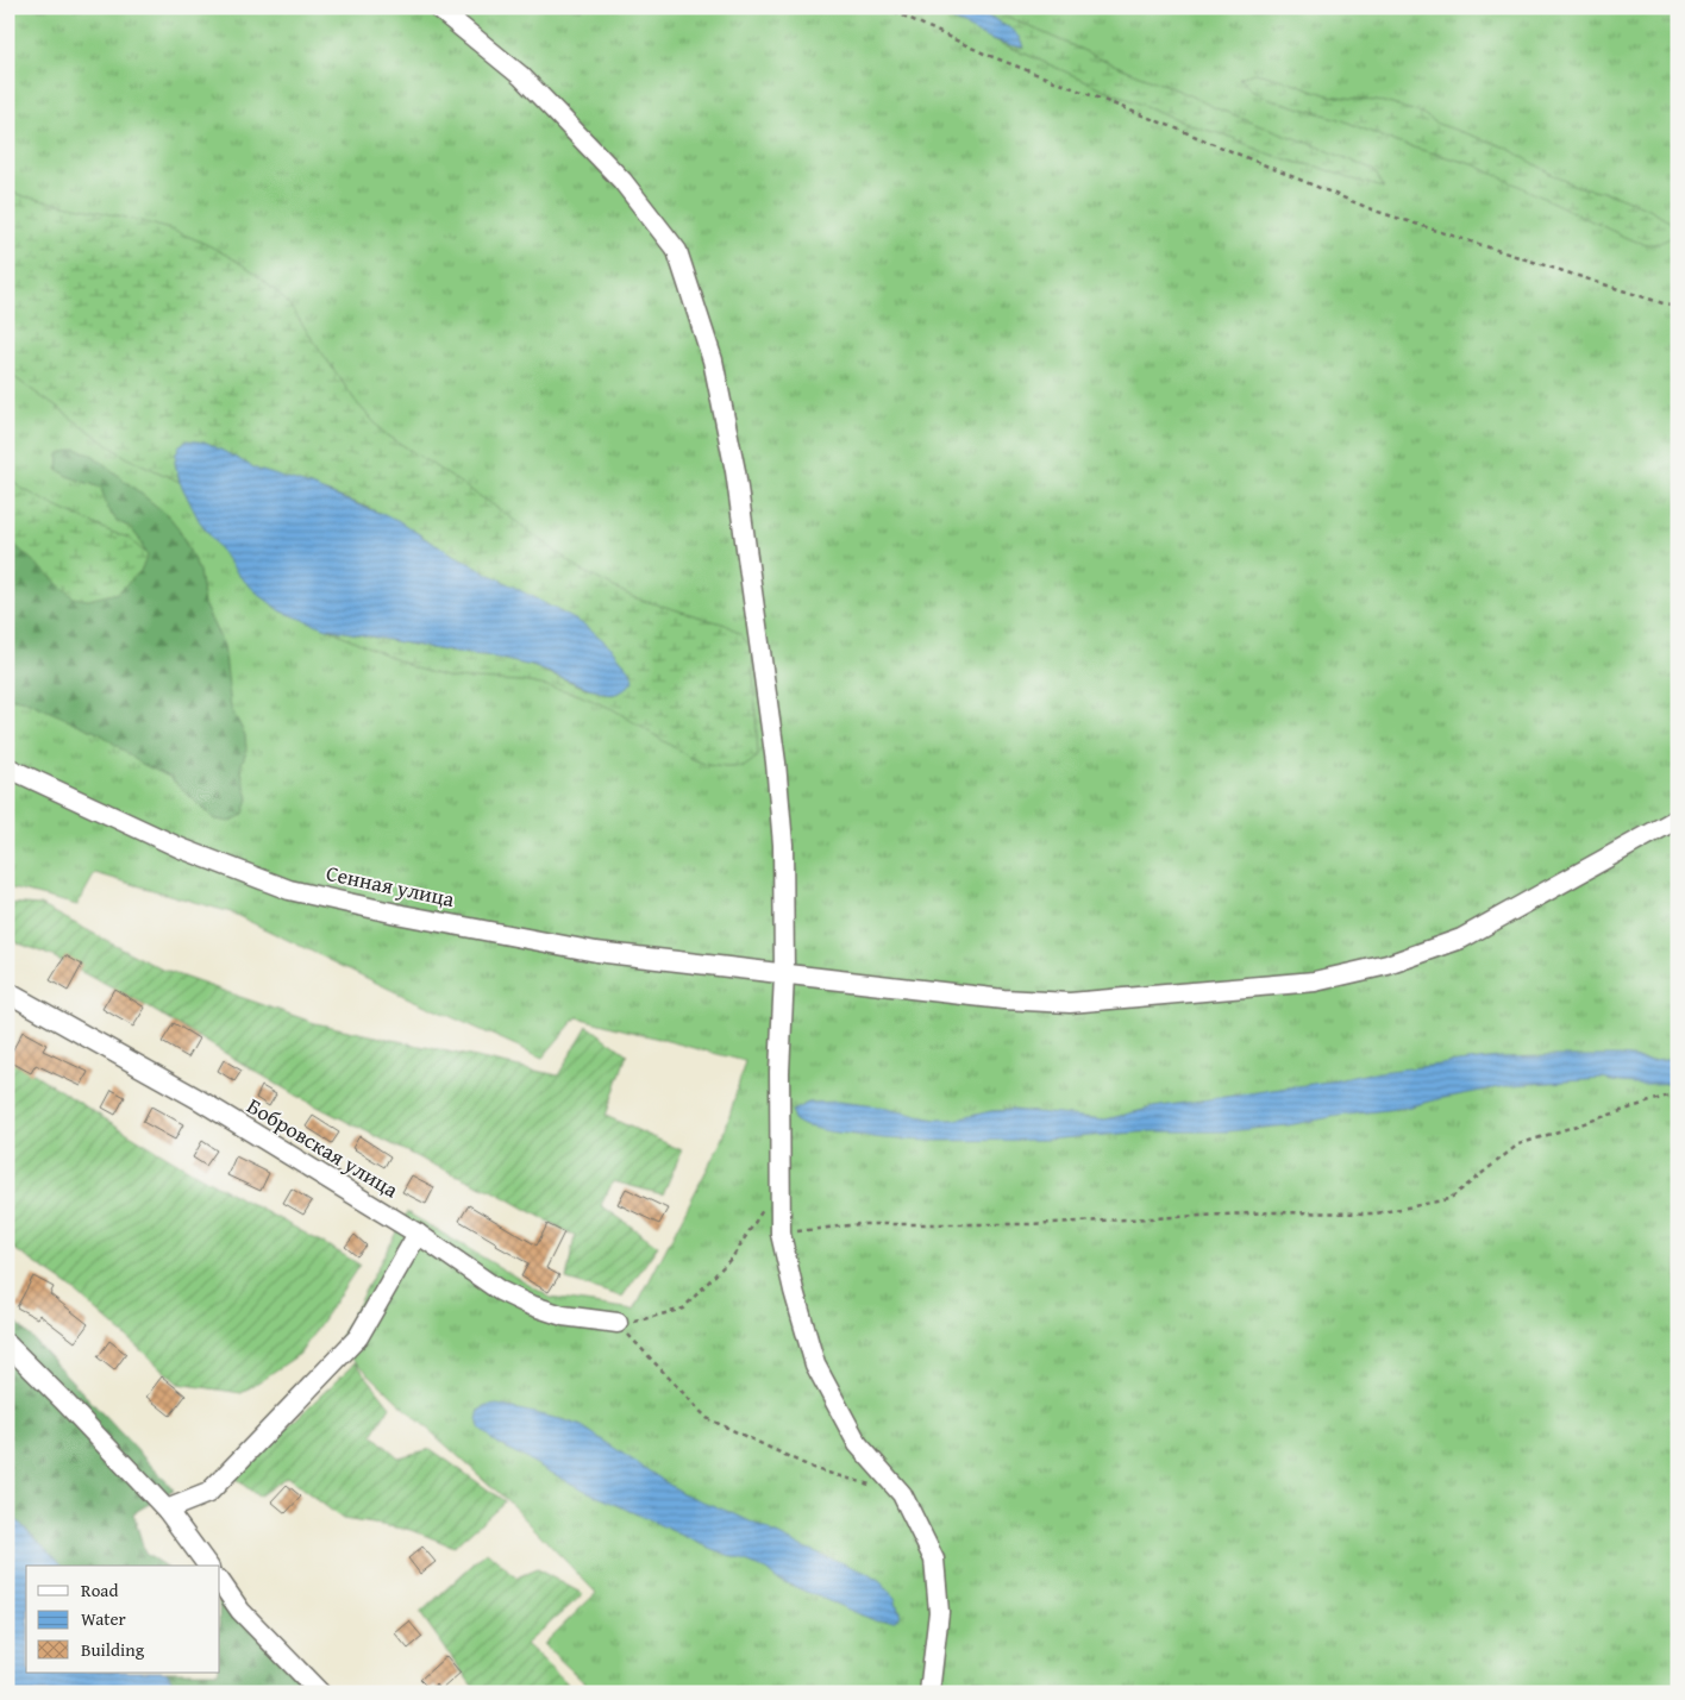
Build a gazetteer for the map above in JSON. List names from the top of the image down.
{
  "streets": {
    "street": ["Сенная улица", "Бобровская улица"]
  },
  "legend": ["Road", "Water", "Building"]
}
